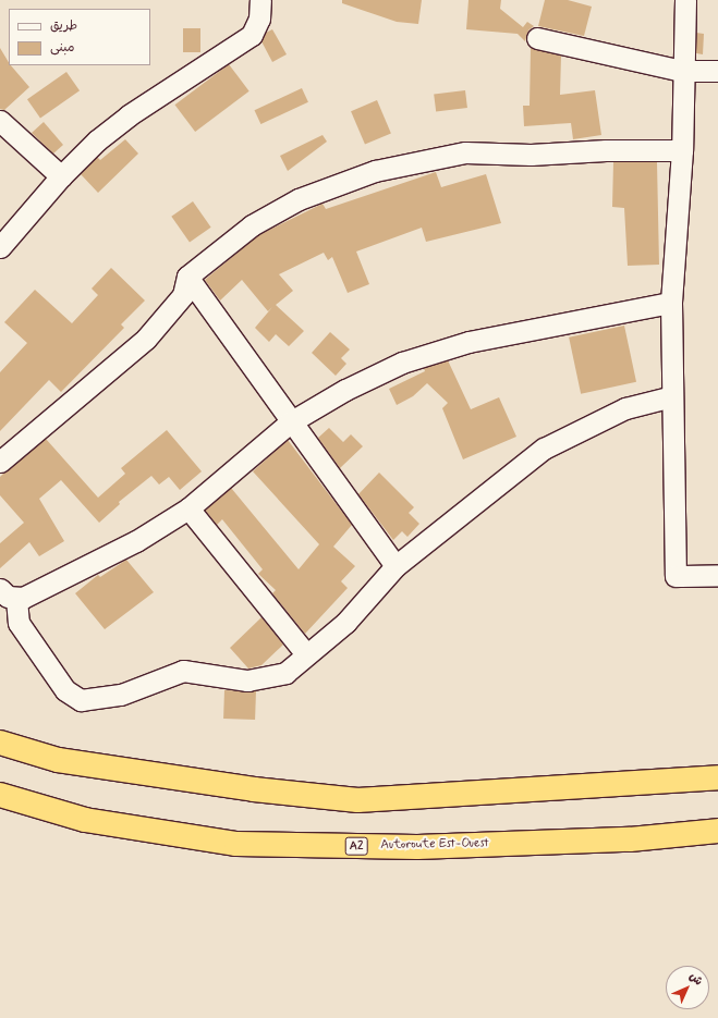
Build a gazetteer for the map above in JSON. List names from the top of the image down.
{
  "streets": {
    "highway": ["Autoroute Est-Ouest", "A2"]
  },
  "legend": ["طريق", "مبنى"],
  "north": "top right"
}
